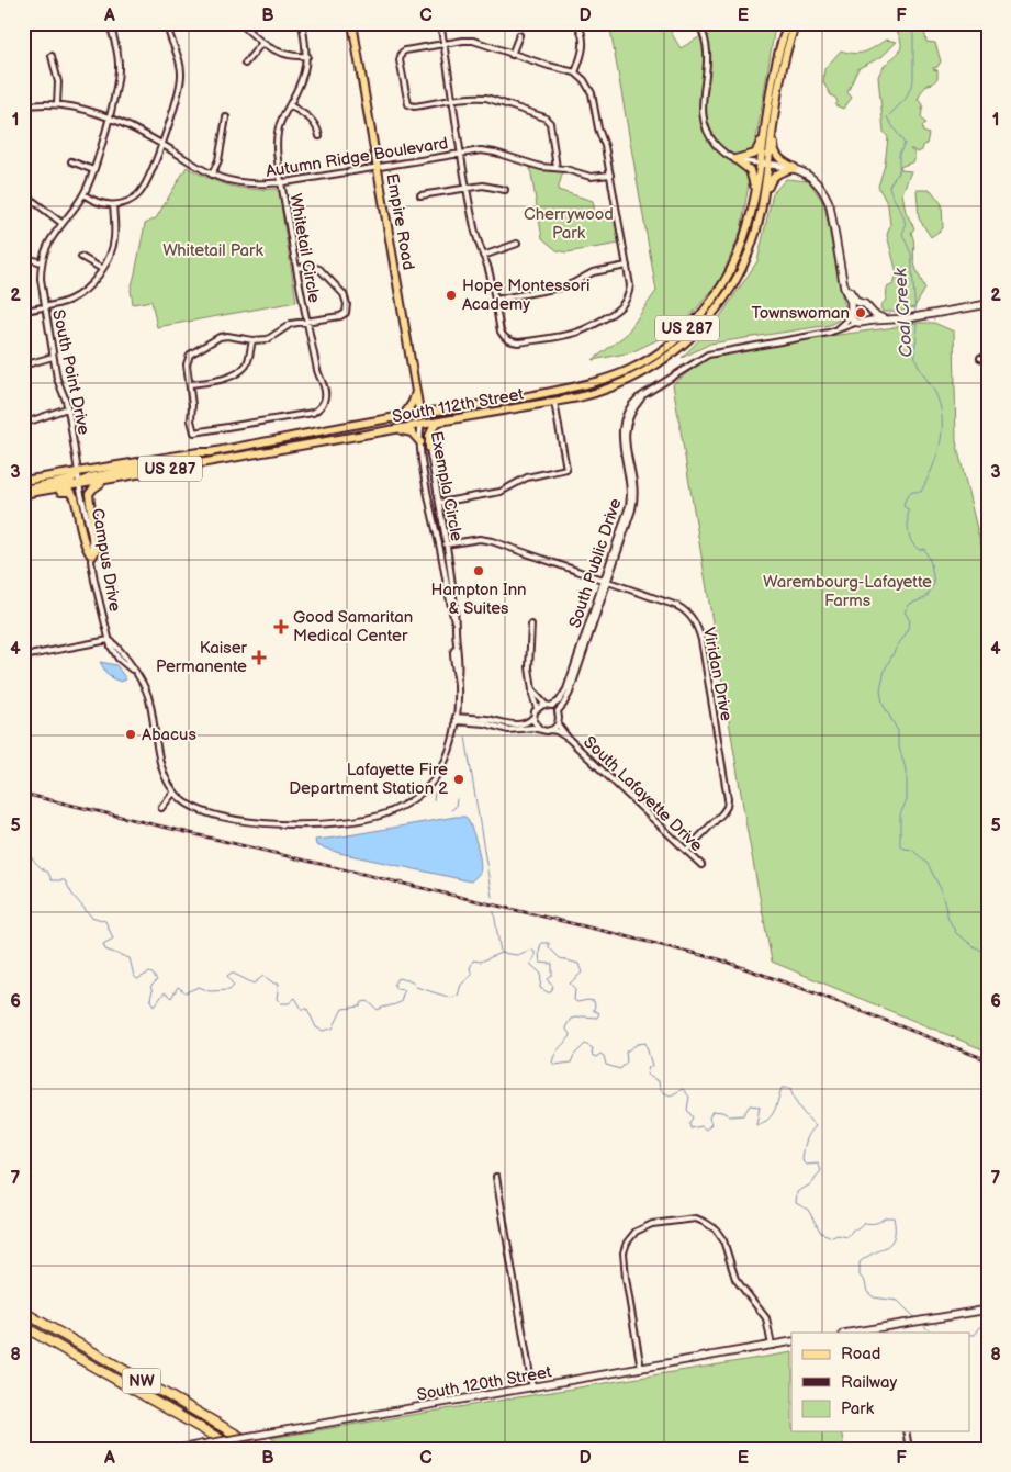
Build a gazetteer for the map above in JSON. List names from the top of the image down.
{
  "streets": {
    "highway": ["NW"],
    "main road": [
      "Empire Road",
      "US 287",
      "South 112th Street",
      "South 120th Street"
    ],
    "street": [
      "Autumn Ridge Boulevard",
      "Whitetail Circle",
      "South Point Drive",
      "Exempla Circle",
      "Campus Drive",
      "South Public Drive",
      "Viridan Drive",
      "South Lafayette Drive"
    ]
  },
  "crossings": [
    ["Autumn Ridge Boulevard", "Empire Road"],
    ["Autumn Ridge Boulevard", "Whitetail Circle"],
    ["Autumn Ridge Boulevard", "South Point Drive"],
    ["Empire Road", "South 112th Street"],
    ["Empire Road", "Exempla Circle"],
    ["US 287", "South 112th Street"],
    ["South Point Drive", "South 112th Street"],
    ["South Point Drive", "Campus Drive"],
    ["South 112th Street", "Exempla Circle"],
    ["South 112th Street", "Campus Drive"],
    ["Exempla Circle", "Campus Drive"],
    ["Exempla Circle", "Viridan Drive"],
    ["South Public Drive", "Viridan Drive"],
    ["South Public Drive", "South Lafayette Drive"],
    ["Viridan Drive", "South Lafayette Drive"]
  ],
  "water": ["Coal Creek"],
  "parks": ["Cherrywood Park", "Whitetail Park", "Warembourg-Lafayette Farms"],
  "places": {
    "other": [
      "Hope Montessori Academy",
      "Townswoman",
      "Hampton Inn & Suites",
      "Abacus",
      "Lafayette Fire Department Station 2"
    ],
    "health": ["Good Samaritan Medical Center", "Kaiser Permanente"]
  },
  "legend": ["Road", "Railway", "Park"],
  "grid": {
    "columns": [
      "A",
      "B",
      "C",
      "D",
      "E",
      "F"
    ],
    "rows": [
      "1",
      "2",
      "3",
      "4",
      "5",
      "6",
      "7",
      "8"
    ]
  }
}
